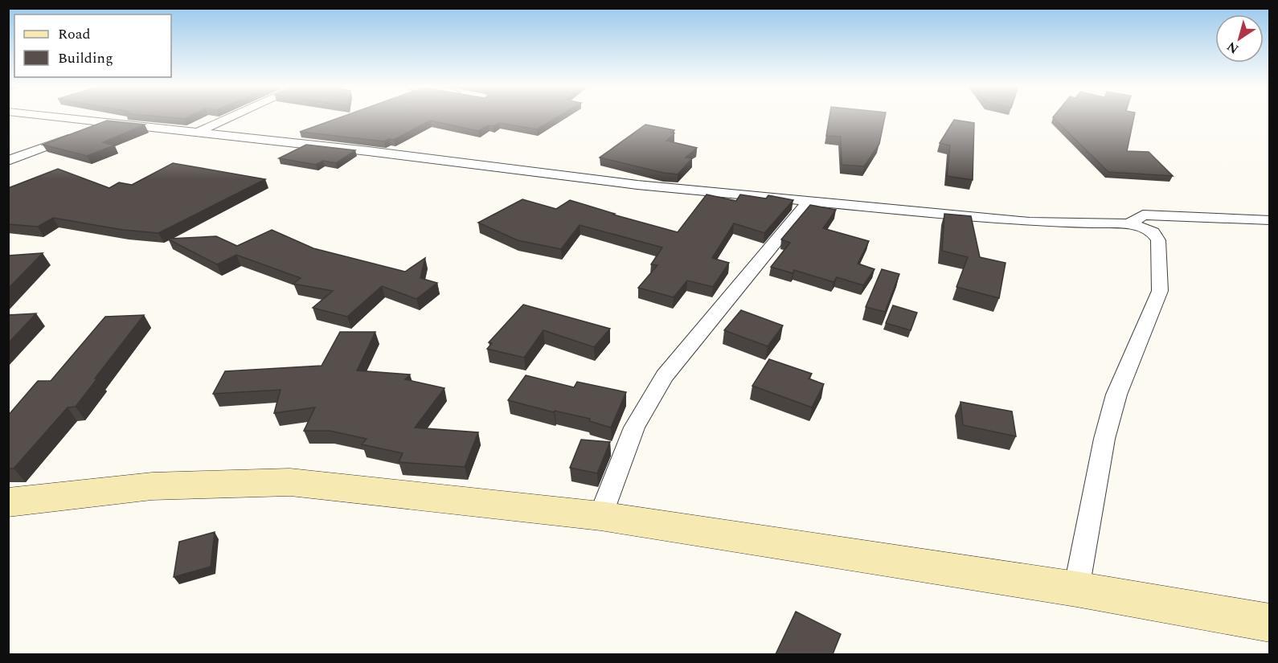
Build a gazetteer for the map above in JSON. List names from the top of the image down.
{
  "legend": ["Road", "Building"],
  "north": "bottom left"
}
